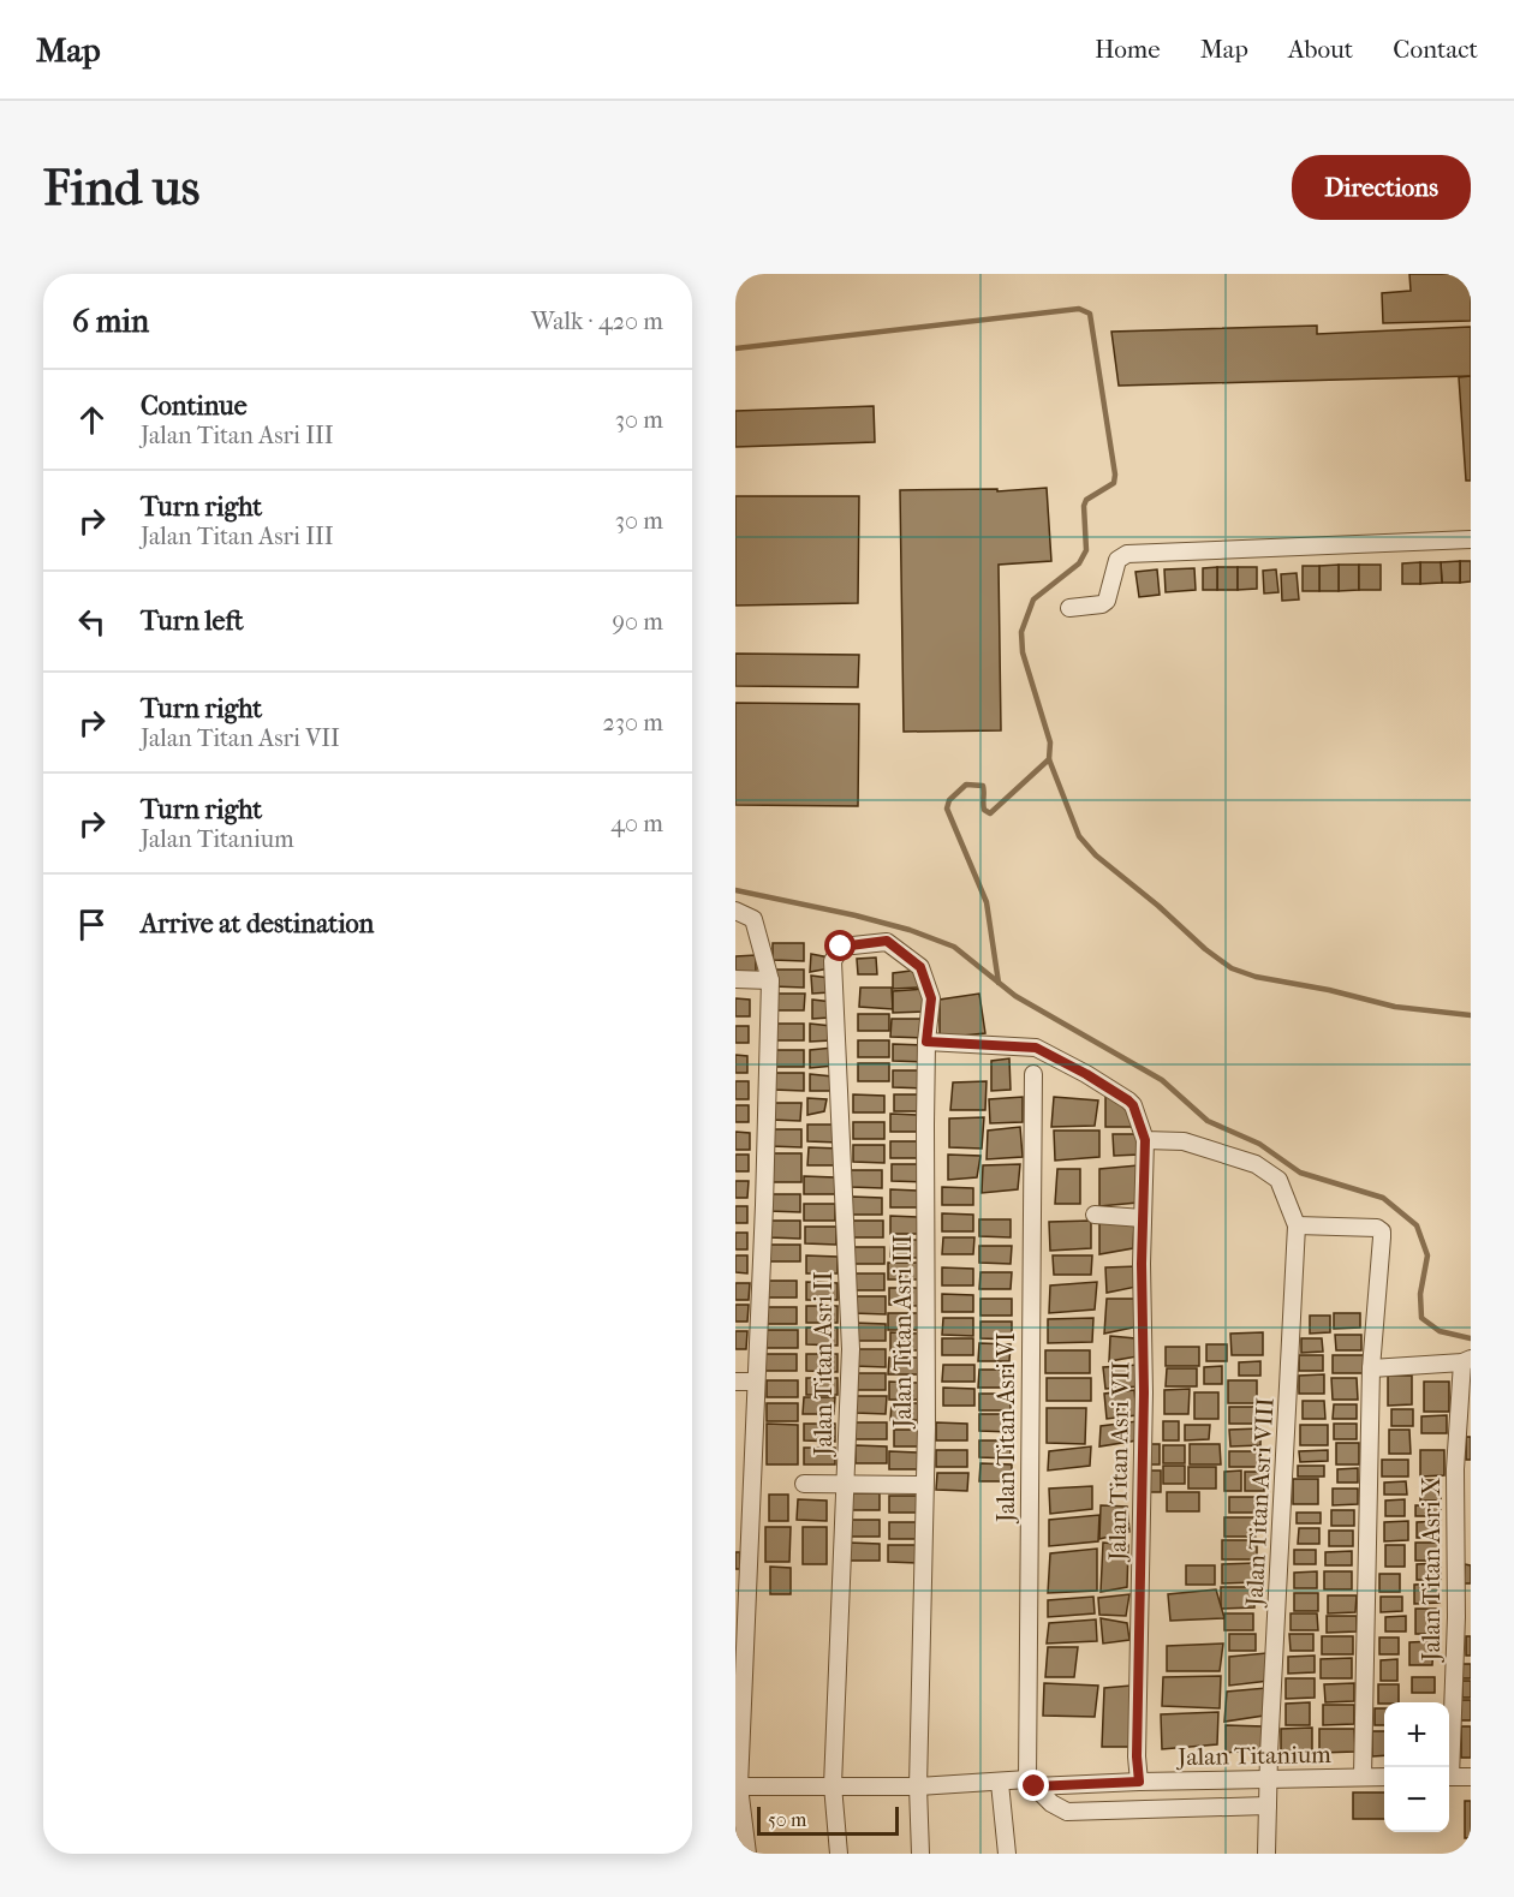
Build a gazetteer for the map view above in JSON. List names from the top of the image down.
{
  "streets": {
    "street": [
      "Jalan Titan Asri III",
      "Jalan Titan Asri II",
      "Jalan Titan Asri VI",
      "Jalan Titan Asri VII",
      "Jalan Titan Asri VIII",
      "Jalan Titan Asri X",
      "Jalan Titanium"
    ]
  },
  "crossings": [
    ["Jalan Titan Asri III", "Jalan Titan Asri II"],
    ["Jalan Titan Asri III", "Jalan Titanium"],
    ["Jalan Titan Asri II", "Jalan Titanium"],
    ["Jalan Titan Asri VI", "Jalan Titanium"],
    ["Jalan Titan Asri VII", "Jalan Titanium"],
    ["Jalan Titan Asri VIII", "Jalan Titanium"]
  ],
  "scale_bar": "50 m",
  "page": {
    "header": "Map",
    "nav": [
      "Home",
      "Map",
      "About",
      "Contact"
    ],
    "buttons": "Directions",
    "title": "Find us",
    "heading": ["6 min", "Walk · 420 m"],
    "list": [
      ["Continue", "Jalan Titan Asri III", "30 m"],
      ["Turn right", "Jalan Titan Asri III", "30 m"],
      ["Turn left", "90 m"],
      ["Turn right", "Jalan Titan Asri VII", "230 m"],
      ["Turn right", "Jalan Titanium", "40 m"],
      "Arrive at destination"
    ],
    "map_buttons": ["+", "−"],
    "scale": "50 m"
  }
}
